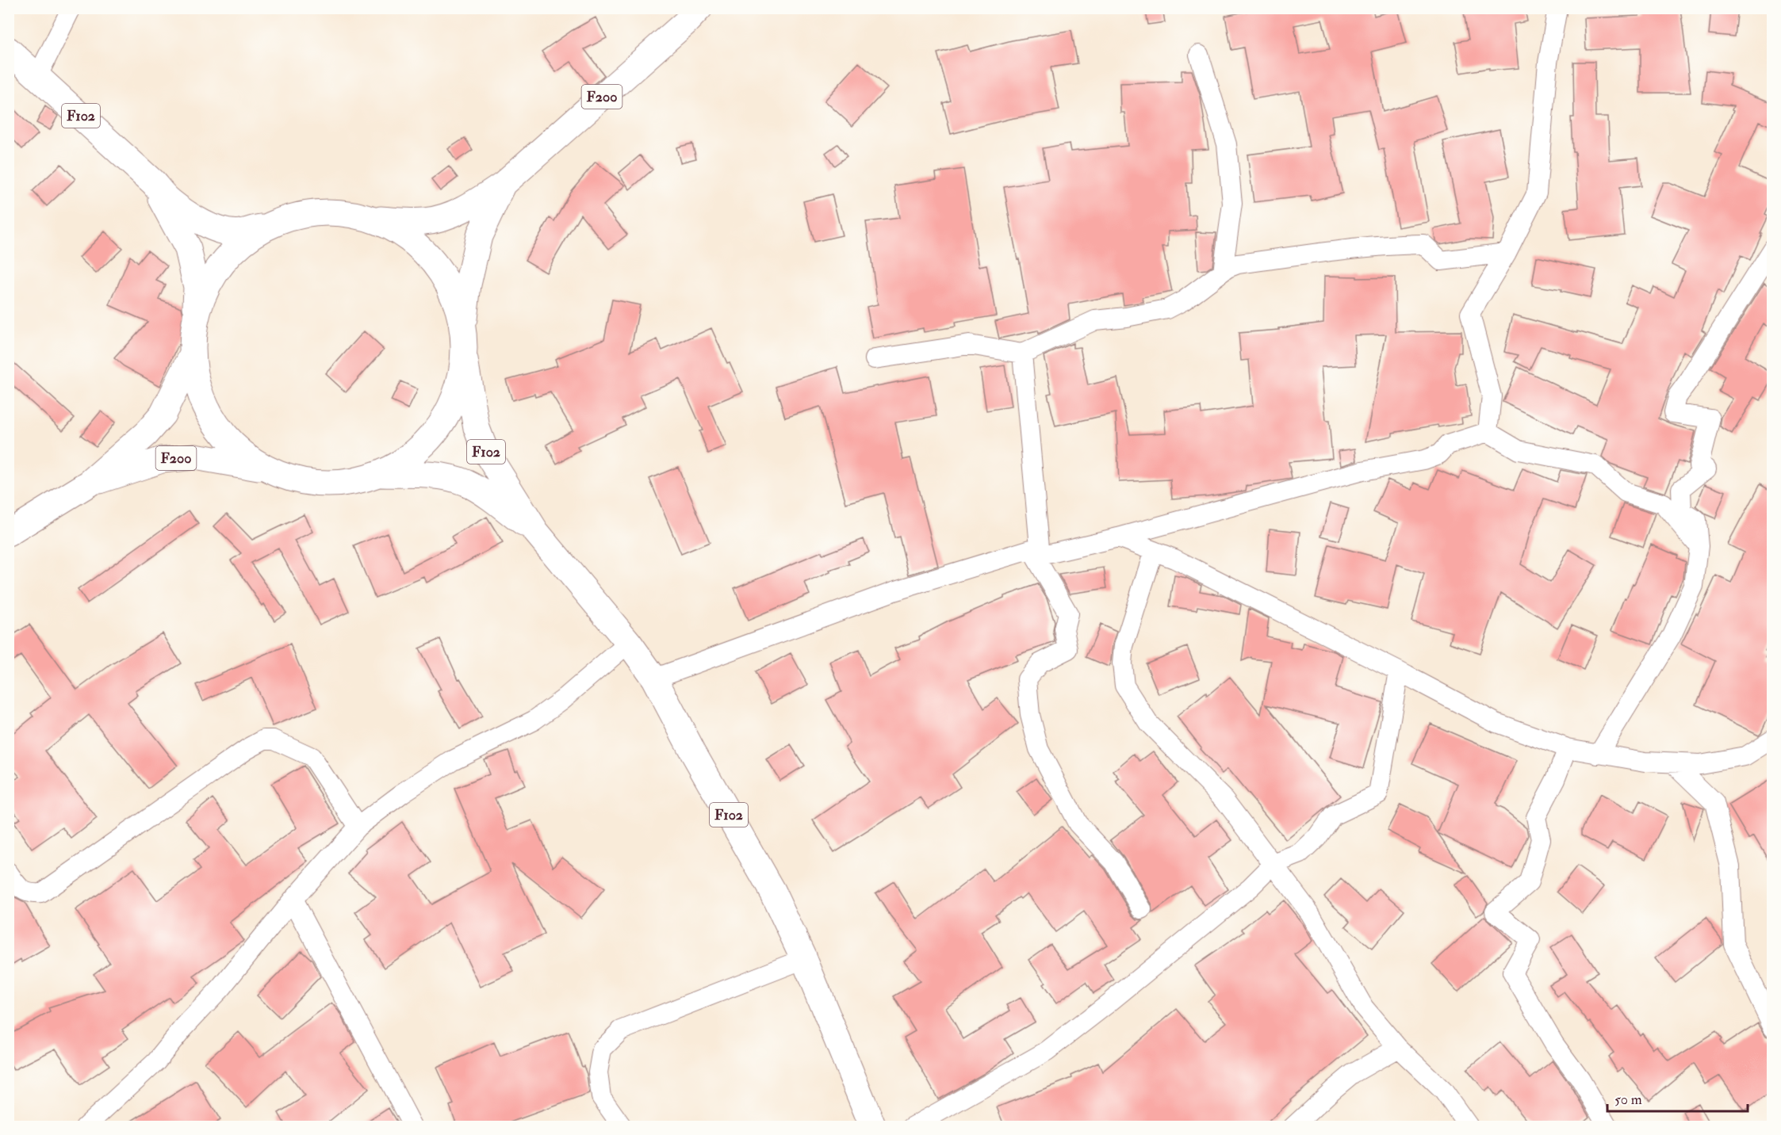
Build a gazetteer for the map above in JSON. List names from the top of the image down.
{
  "streets": {
    "main road": ["F200", "F102"]
  },
  "scale_bar": "50 m"
}
